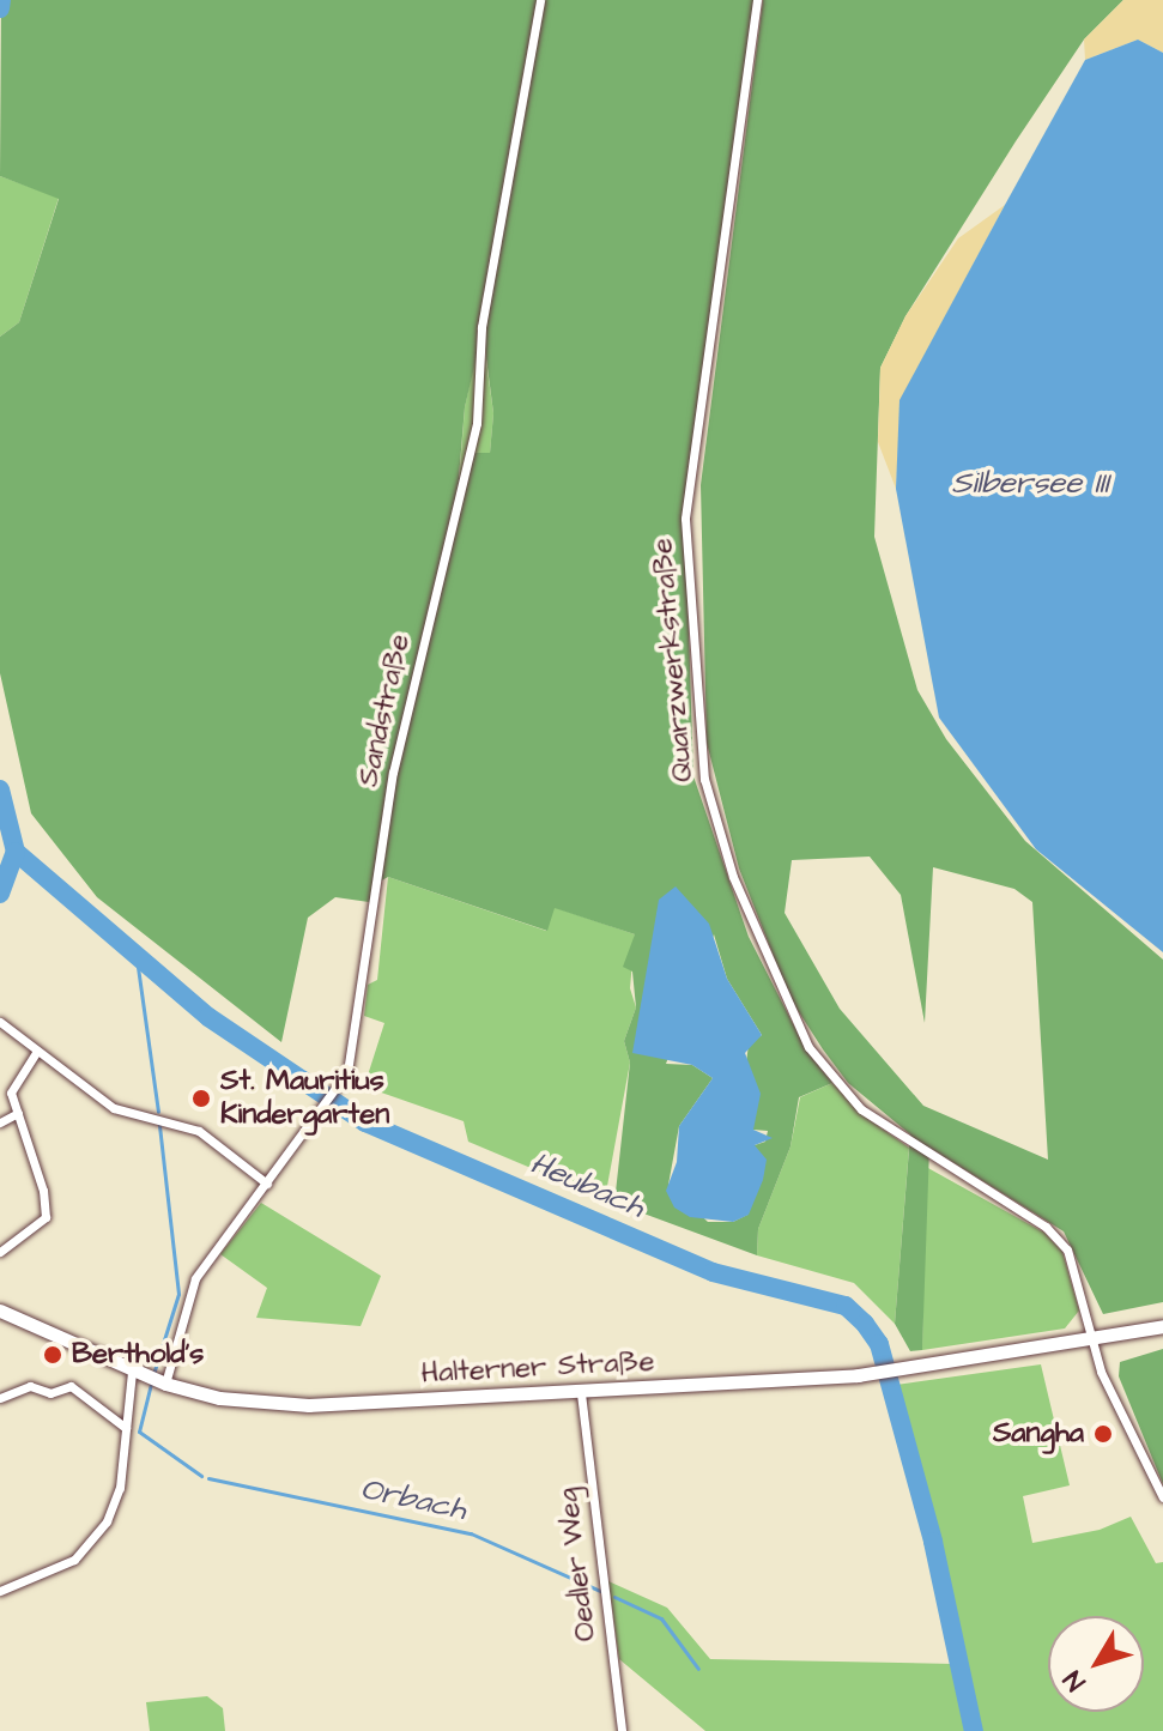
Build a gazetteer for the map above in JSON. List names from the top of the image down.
{
  "streets": {
    "main road": ["Halterner Straße"],
    "street": ["Quarzwerkstraße", "Sandstraße", "Oedler Weg"]
  },
  "crossings": [
    ["Quarzwerkstraße", "Halterner Straße"],
    ["Sandstraße", "Halterner Straße"],
    ["Halterner Straße", "Oedler Weg"]
  ],
  "water": ["Silbersee III", "Heubach", "Orbach"],
  "places": ["St. Mauritius Kindergarten", "Berthold's", "Sangha"],
  "north": "bottom left"
}
